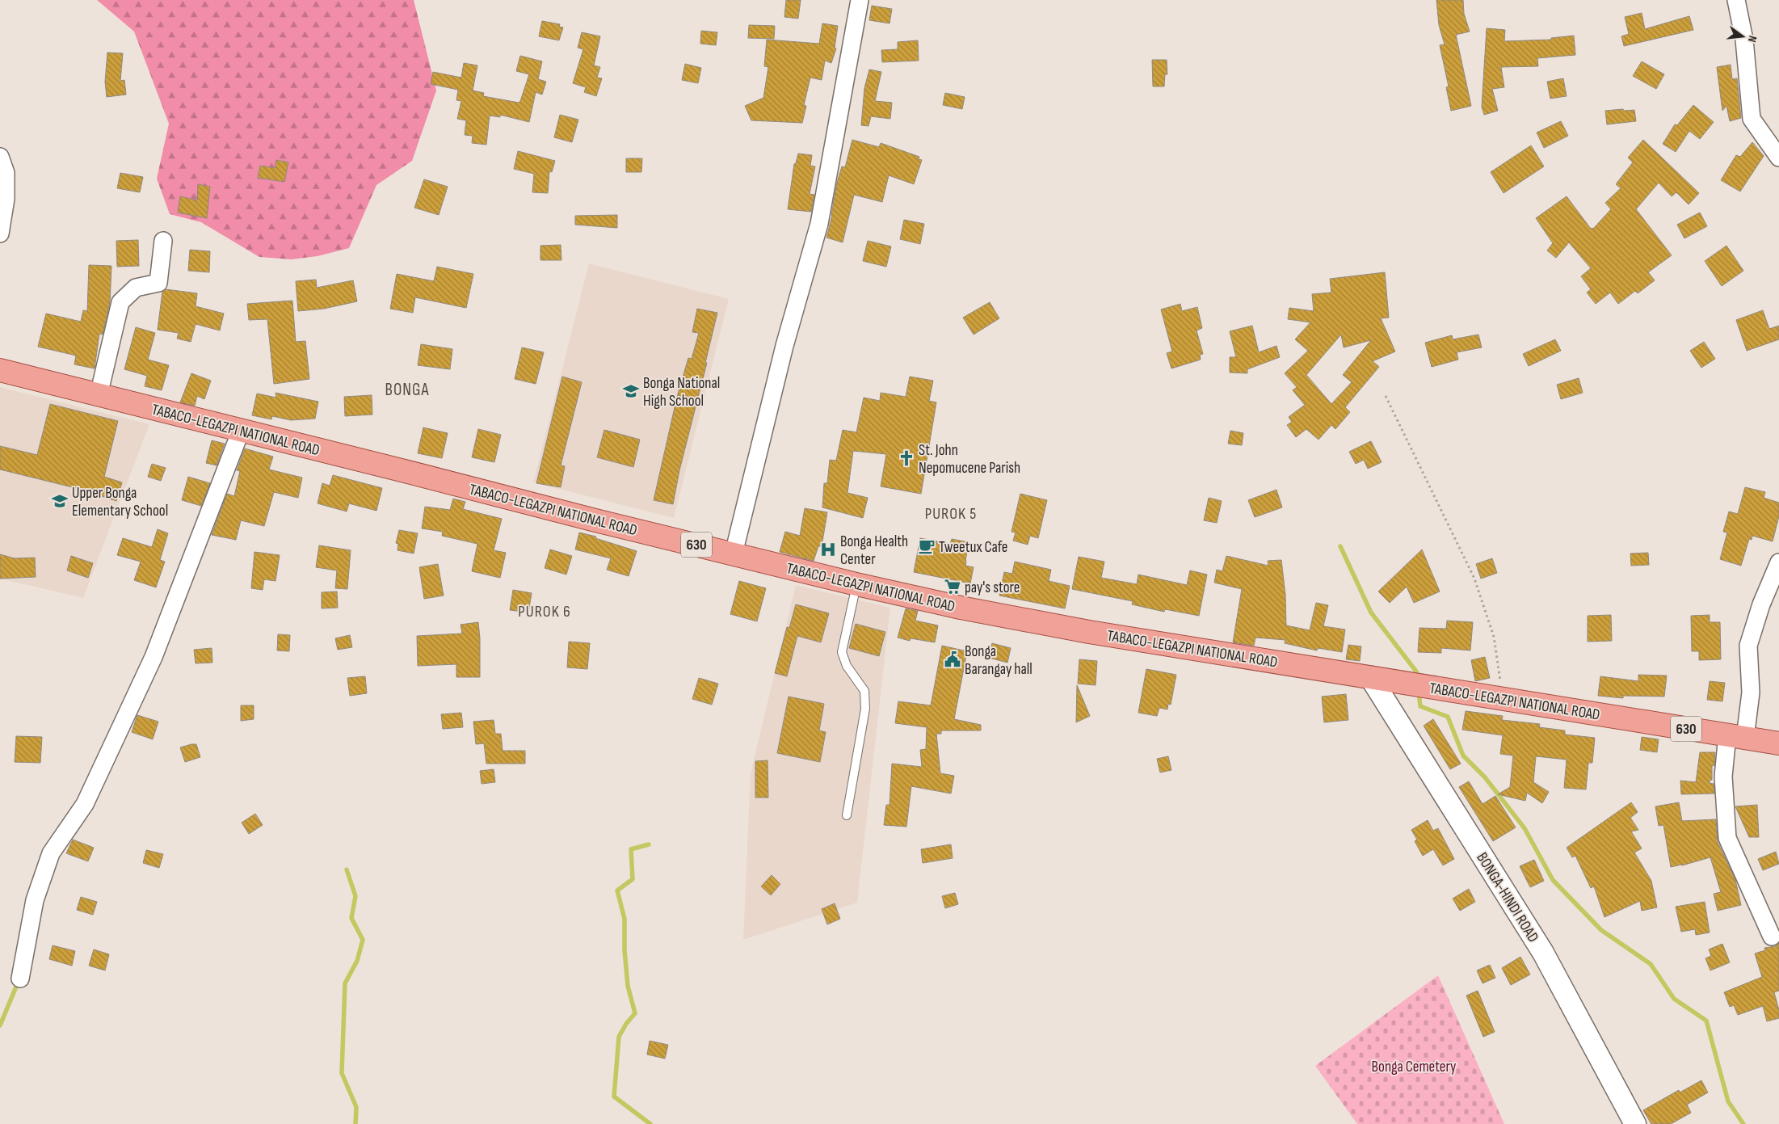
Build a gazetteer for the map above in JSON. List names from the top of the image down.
{
  "streets": {
    "main road": ["TABACO-LEGAZPI NATIONAL ROAD", "630"],
    "street": ["BONGA-HINDI ROAD"]
  },
  "crossings": [
    ["TABACO-LEGAZPI NATIONAL ROAD", "BONGA-HINDI ROAD"]
  ],
  "districts": ["BONGA", "PUROK 5", "PUROK 6"],
  "parks": ["Bonga Cemetery"],
  "places": {
    "school or university": ["Bonga National High School", "Upper Bonga Elementary School"],
    "church": ["St. John Nepomucene Parish"],
    "cafe": ["Tweetux Cafe"],
    "hospital": ["Bonga Health Center"],
    "supermarket": ["pay's store"],
    "public building": ["Bonga Barangay hall"]
  },
  "north": "right"
}
